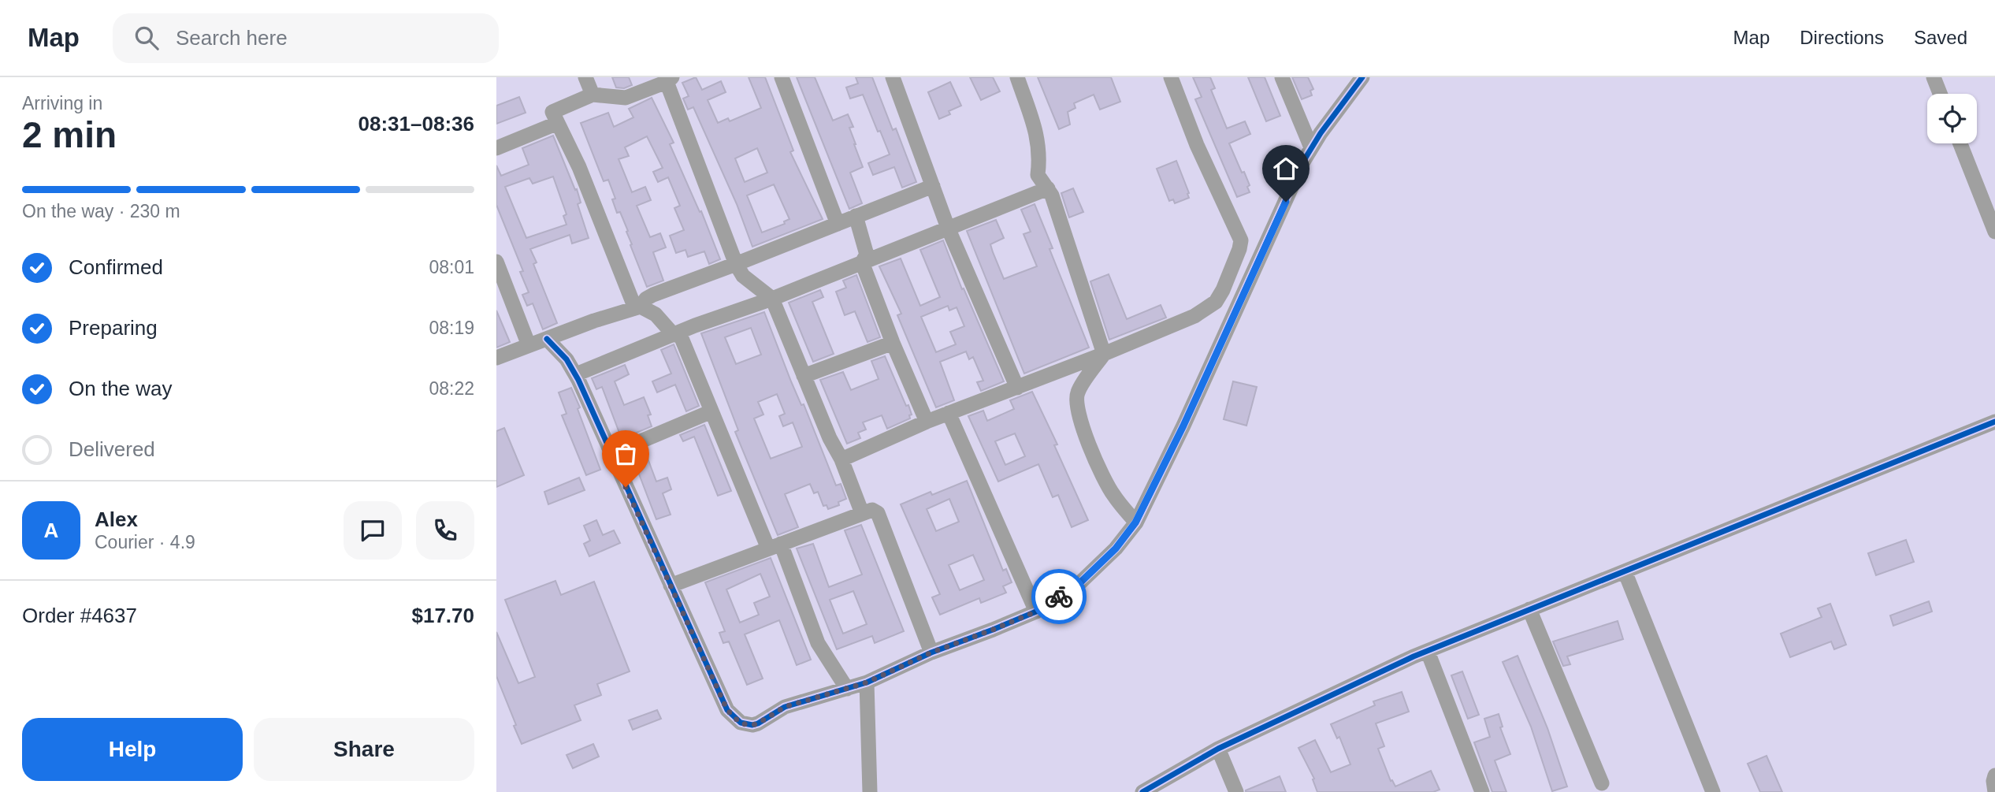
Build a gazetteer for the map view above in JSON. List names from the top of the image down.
{
  "page": {
    "header": "Map",
    "search": "Search here",
    "nav": ["Map", "Directions", "Saved"],
    "heading": ["2 min", "Arriving in", "08:31–08:36"],
    "panel": [
      "Alex",
      "Courier · 4.9",
      "Order #4637",
      "$17.70"
    ],
    "bar": "On the way · 230 m",
    "list": [
      ["Confirmed", "08:01"],
      ["Preparing", "08:19"],
      ["On the way", "08:22"],
      "Delivered"
    ],
    "round": "A",
    "buttons": ["Help", "Share"]
  }
}
